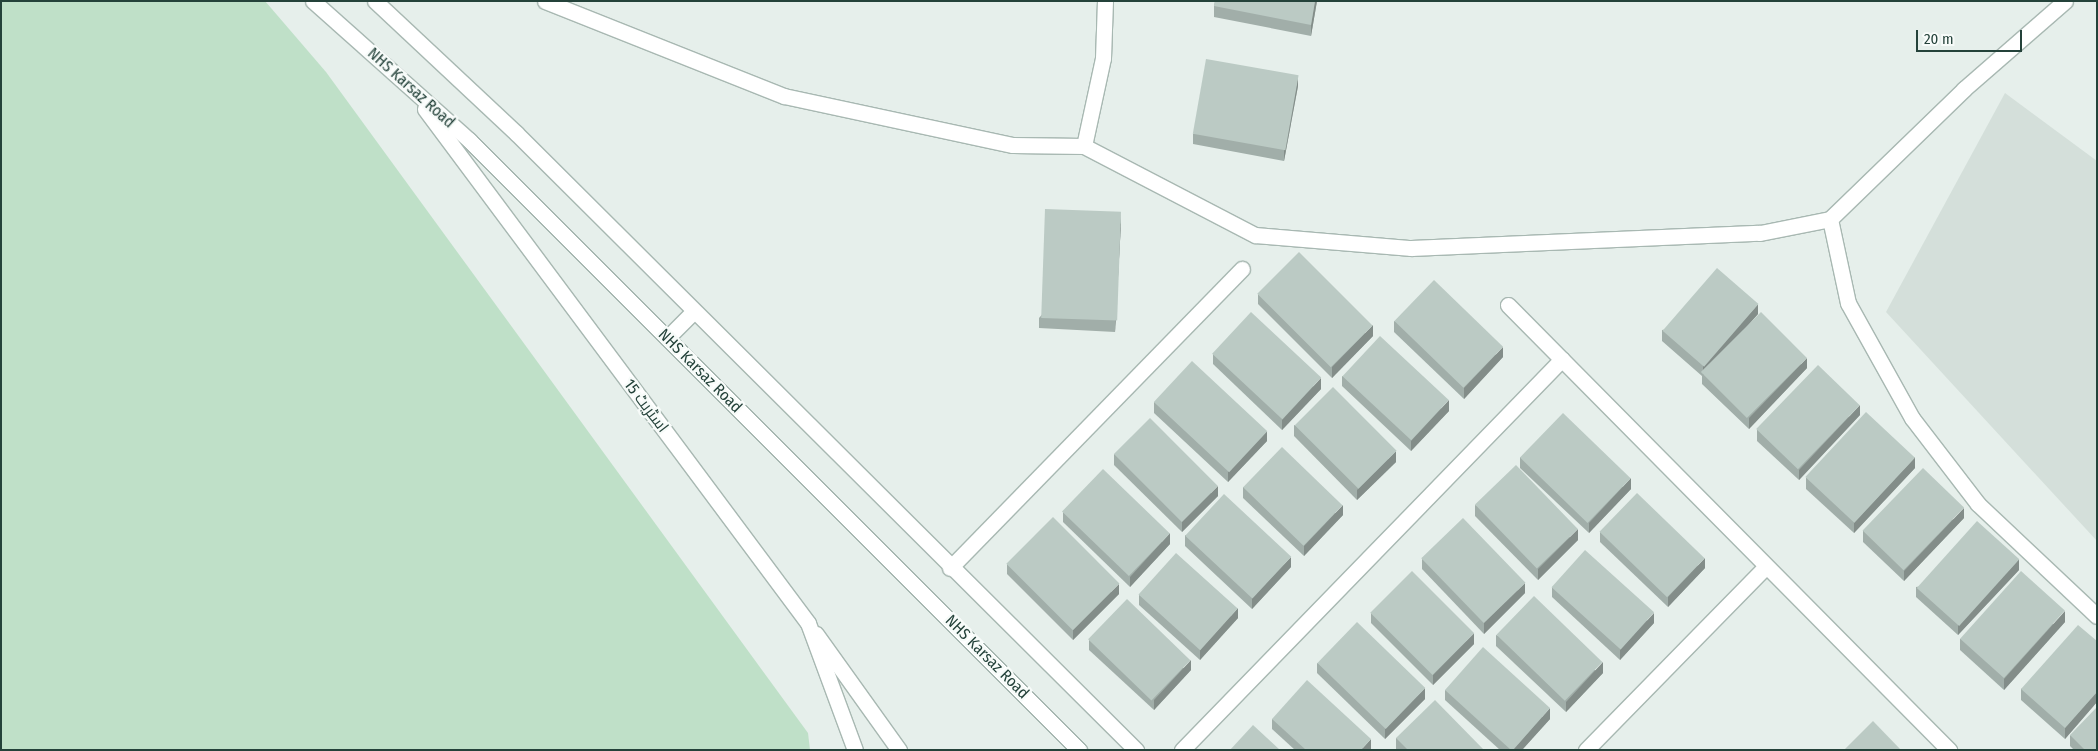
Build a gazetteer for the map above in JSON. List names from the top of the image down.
{
  "streets": {
    "street": ["NHS Karsaz Road", "اسٹریٹ 15"]
  },
  "crossings": [
    ["NHS Karsaz Road", "اسٹریٹ 15"]
  ],
  "scale_bar": "20 m"
}
